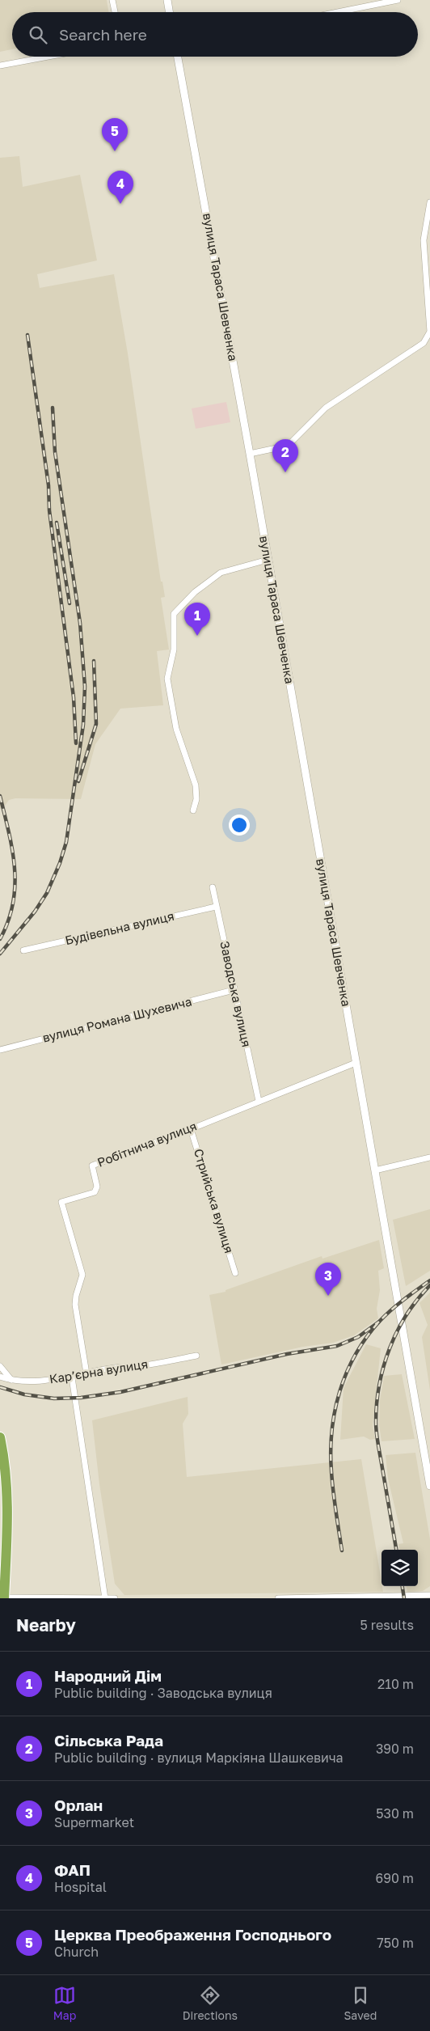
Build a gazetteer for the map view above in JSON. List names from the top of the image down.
{
  "streets": {
    "street": [
      "вулиця Тараса Шевченка",
      "Будівельна вулиця",
      "Заводська вулиця",
      "вулиця Романа Шухевича",
      "Робітнича вулиця",
      "Стрийська вулиця",
      "Карʼєрна вулиця"
    ]
  },
  "crossings": [
    ["вулиця Тараса Шевченка", "Робітнича вулиця"],
    ["Будівельна вулиця", "Заводська вулиця"],
    ["Заводська вулиця", "вулиця Романа Шухевича"],
    ["Заводська вулиця", "Робітнича вулиця"],
    ["Робітнича вулиця", "Стрийська вулиця"],
    ["Робітнича вулиця", "Карʼєрна вулиця"]
  ],
  "page": {
    "search": "Search here",
    "pins": [
      "5",
      "4",
      "2",
      "1",
      "3"
    ],
    "heading": ["Nearby", "5 results"],
    "list": [
      {
        "mark": "1",
        "name": "Народний Дім",
        "note": "Public building · Заводська вулиця",
        "value": "210 m"
      },
      {
        "mark": "2",
        "name": "Сільська Рада",
        "note": "Public building · вулиця Маркіяна Шашкевича",
        "value": "390 m"
      },
      {
        "mark": "3",
        "name": "Орлан",
        "note": "Supermarket",
        "value": "530 m"
      },
      {
        "mark": "4",
        "name": "ФАП",
        "note": "Hospital",
        "value": "690 m"
      },
      {
        "mark": "5",
        "name": "Церква Преображення Господнього",
        "note": "Church",
        "value": "750 m"
      }
    ],
    "nav": ["Map", "Directions", "Saved"]
  }
}
